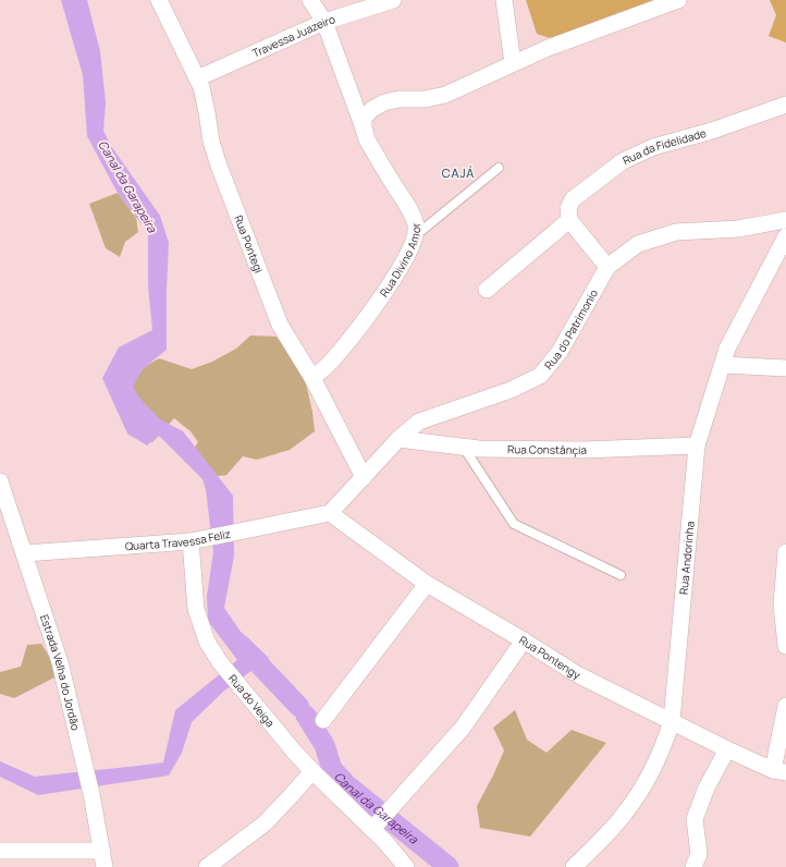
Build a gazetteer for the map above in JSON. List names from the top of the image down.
{
  "streets": {
    "street": [
      "Travessa Juazeiro",
      "Rua da Fidelidade",
      "Rua Pontegi",
      "Rua Divino Amor",
      "Rua do Patrimonio",
      "Rua Constânçia",
      "Quarta Travessa Feliz",
      "Rua Andorinha",
      "Rua Pontengy",
      "Estrada Velha do Jordão",
      "Rua do Veiga"
    ]
  },
  "crossings": [
    ["Travessa Juazeiro", "Rua Pontegi"],
    ["Travessa Juazeiro", "Rua Divino Amor"],
    ["Rua Pontegi", "Rua Divino Amor"],
    ["Rua Pontegi", "Rua do Patrimonio"],
    ["Rua do Patrimonio", "Rua Constânçia"],
    ["Rua do Patrimonio", "Quarta Travessa Feliz"],
    ["Rua do Patrimonio", "Rua Pontengy"],
    ["Rua Constânçia", "Rua Andorinha"],
    ["Quarta Travessa Feliz", "Rua Pontengy"],
    ["Quarta Travessa Feliz", "Estrada Velha do Jordão"],
    ["Quarta Travessa Feliz", "Rua do Veiga"],
    ["Rua Andorinha", "Rua Pontengy"]
  ],
  "districts": ["CAJÁ"],
  "water": ["Canal da Garapeira"]
}
